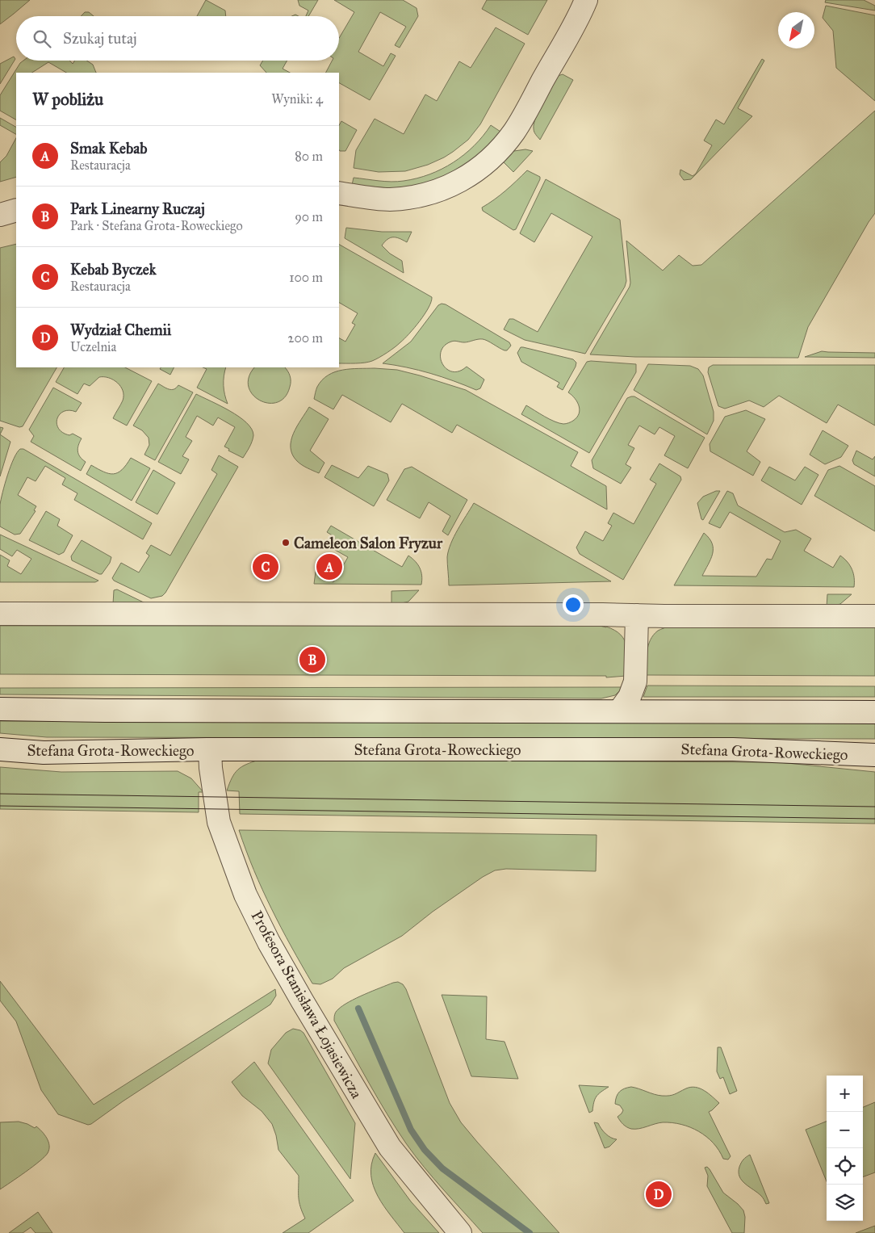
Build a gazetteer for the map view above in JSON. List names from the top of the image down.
{
  "streets": {
    "street": ["Stefana Grota-Roweckiego", "Profesora Stanisława Łojasiewicza"]
  },
  "crossings": [
    ["Stefana Grota-Roweckiego", "Profesora Stanisława Łojasiewicza"]
  ],
  "places": ["Cameleon Salon Fryzur"],
  "north": "bottom left",
  "page": {
    "search": "Szukaj tutaj",
    "heading": ["W pobliżu", "Wyniki: 4"],
    "list": [
      {
        "mark": "A",
        "name": "Smak Kebab",
        "note": "Restauracja",
        "value": "80 m"
      },
      {
        "mark": "B",
        "name": "Park Linearny Ruczaj",
        "note": "Park · Stefana Grota-Roweckiego",
        "value": "90 m"
      },
      {
        "mark": "C",
        "name": "Kebab Byczek",
        "note": "Restauracja",
        "value": "100 m"
      },
      {
        "mark": "D",
        "name": "Wydział Chemii",
        "note": "Uczelnia",
        "value": "200 m"
      }
    ],
    "pins": [
      "A",
      "C",
      "B",
      "D"
    ],
    "map_buttons": ["+", "−"]
  }
}
